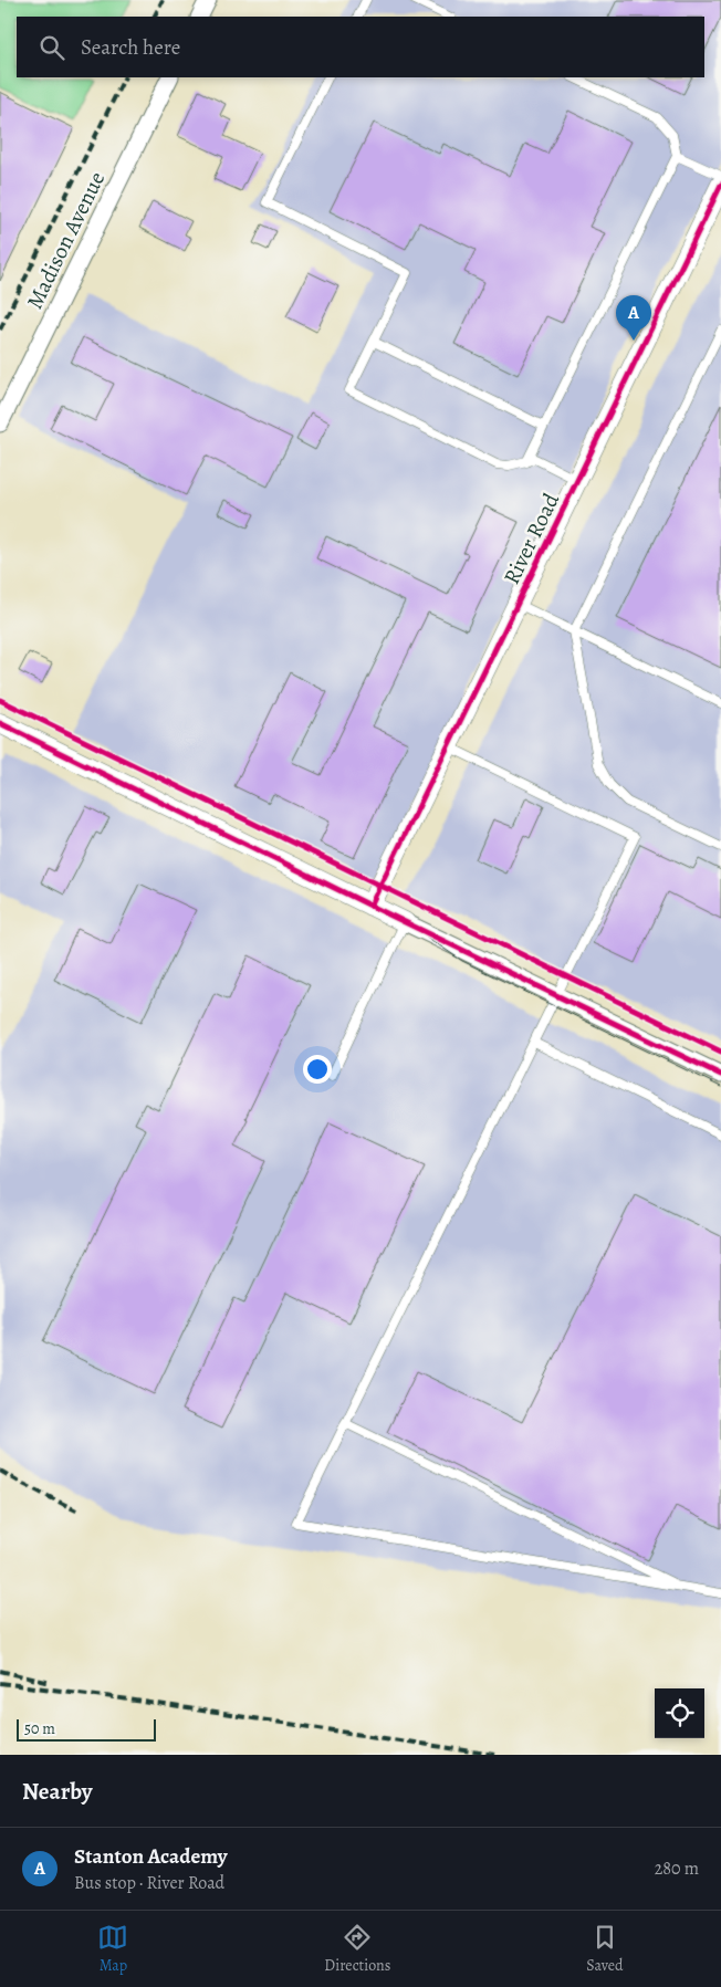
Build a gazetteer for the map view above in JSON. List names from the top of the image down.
{
  "streets": {
    "street": ["Madison Avenue", "River Road"]
  },
  "scale_bar": "50 m",
  "page": {
    "search": "Search here",
    "pins": "A",
    "scale": "50 m",
    "heading": "Nearby",
    "list": [
      {
        "mark": "A",
        "name": "Stanton Academy",
        "note": "Bus stop · River Road",
        "value": "280 m"
      }
    ],
    "nav": ["Map", "Directions", "Saved"]
  }
}
